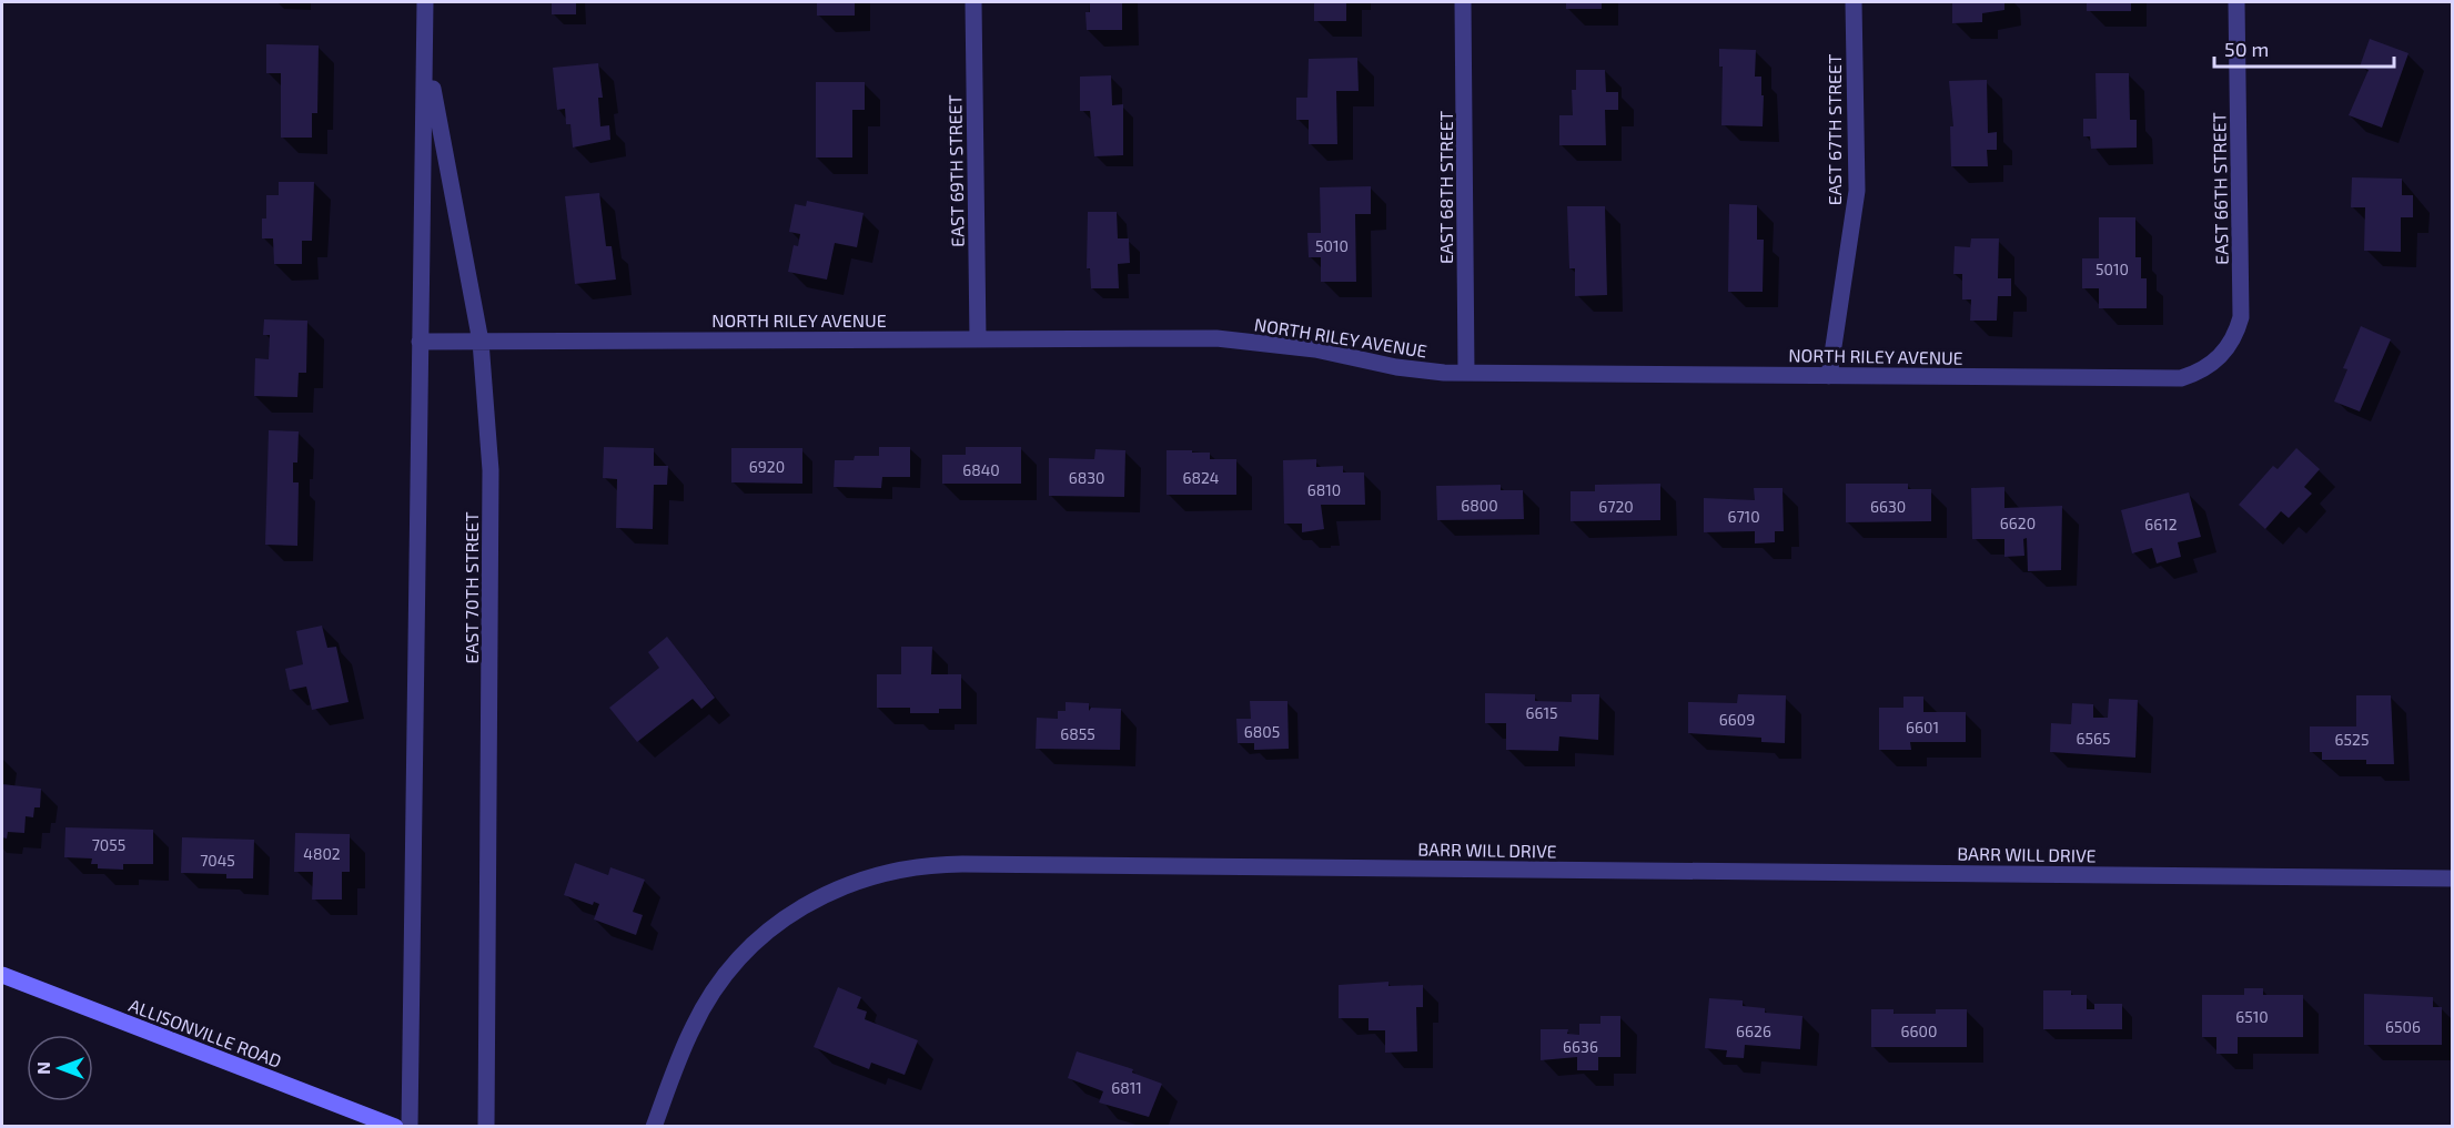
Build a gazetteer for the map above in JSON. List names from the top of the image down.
{
  "streets": {
    "main road": ["ALLISONVILLE ROAD"],
    "street": [
      "EAST 67TH STREET",
      "EAST 69TH STREET",
      "EAST 68TH STREET",
      "EAST 66TH STREET",
      "NORTH RILEY AVENUE",
      "EAST 70TH STREET",
      "BARR WILL DRIVE"
    ]
  },
  "crossings": [
    ["EAST 67TH STREET", "NORTH RILEY AVENUE"],
    ["EAST 69TH STREET", "NORTH RILEY AVENUE"],
    ["EAST 68TH STREET", "NORTH RILEY AVENUE"],
    ["EAST 66TH STREET", "NORTH RILEY AVENUE"],
    ["NORTH RILEY AVENUE", "EAST 70TH STREET"]
  ],
  "house_numbers": [
    "5010",
    "5010",
    "6920",
    "6840",
    "6830",
    "6824",
    "6810",
    "6800",
    "6720",
    "6630",
    "6710",
    "6620",
    "6612",
    "6615",
    "6609",
    "6601",
    "6805",
    "6855",
    "6565",
    "6525",
    "7055",
    "4802",
    "7045",
    "6510",
    "6506",
    "6626",
    "6600",
    "6636",
    "6811"
  ],
  "scale_bar": "50 m",
  "north": "left"
}
